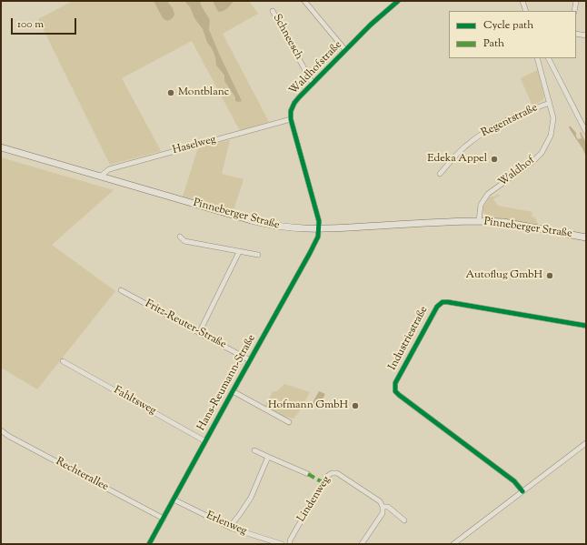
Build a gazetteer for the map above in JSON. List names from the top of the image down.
{
  "streets": {
    "main road": ["Pinneberger Straße"],
    "street": [
      "Schneesch",
      "Waldhofstraße",
      "Regentstraße",
      "Haselweg",
      "Waldhof",
      "Fritz-Reuter-Straße",
      "Industriestraße",
      "Hans-Reumann-Straße",
      "Fahltsweg",
      "Rechterallee",
      "Lindenweg",
      "Erlenweg"
    ]
  },
  "crossings": [
    ["Schneesch", "Waldhofstraße"],
    ["Waldhofstraße", "Haselweg"],
    ["Regentstraße", "Waldhof"],
    ["Haselweg", "Pinneberger Straße"],
    ["Waldhof", "Pinneberger Straße"],
    ["Pinneberger Straße", "Hans-Reumann-Straße"],
    ["Fritz-Reuter-Straße", "Hans-Reumann-Straße"],
    ["Hans-Reumann-Straße", "Fahltsweg"],
    ["Hans-Reumann-Straße", "Rechterallee"],
    ["Hans-Reumann-Straße", "Erlenweg"]
  ],
  "places": [
    "Montblanc",
    "Edeka Appel",
    "Autoflug GmbH",
    "Hofmann GmbH"
  ],
  "legend": ["Cycle path", "Path"],
  "scale_bar": "100 m"
}
